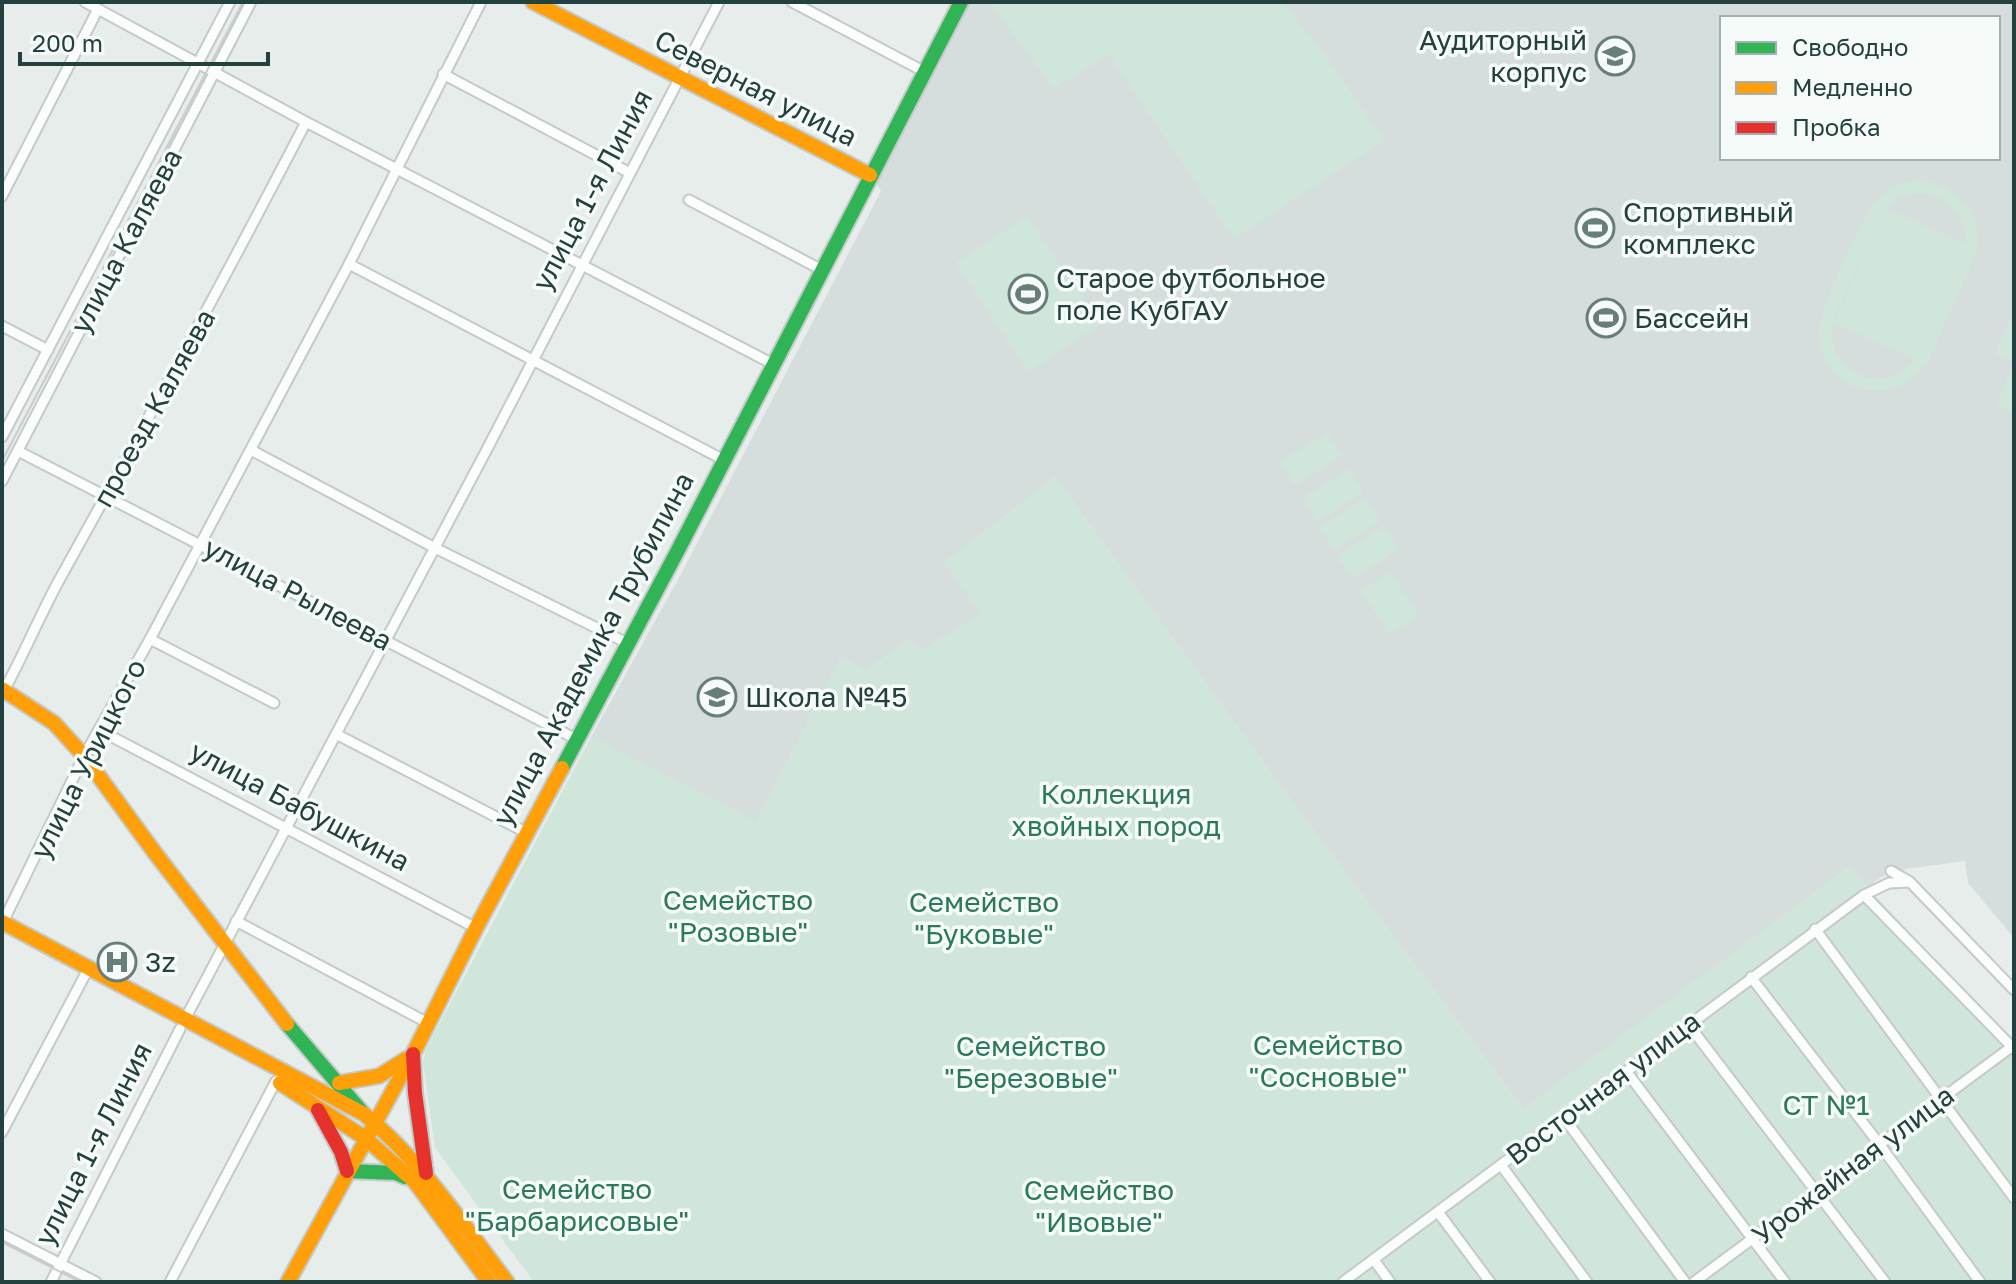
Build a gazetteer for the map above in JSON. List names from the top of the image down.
{
  "streets": {
    "main road": ["Северная улица", "улица Академика Трубилина"],
    "street": [
      "улица 1-я Линия",
      "улица Каляева",
      "проезд Каляева",
      "улица Рылеева",
      "улица Урицкого",
      "улица Бабушкина",
      "Восточная улица",
      "Урожайная улица"
    ]
  },
  "crossings": [
    ["Северная улица", "улица 1-я Линия"],
    ["Северная улица", "улица Академика Трубилина"],
    ["улица 1-я Линия", "улица Рылеева"],
    ["улица 1-я Линия", "улица Бабушкина"],
    ["улица Каляева", "улица Рылеева"],
    ["проезд Каляева", "улица Рылеева"],
    ["улица Рылеева", "улица Академика Трубилина"],
    ["улица Рылеева", "улица Урицкого"],
    ["улица Академика Трубилина", "улица Бабушкина"],
    ["улица Урицкого", "улица Бабушкина"]
  ],
  "parks": [
    "Коллекция хвойных пород",
    "Семейство \"Розовые\"",
    "Семейство \"Буковые\"",
    "Семейство \"Сосновые\"",
    "Семейство \"Березовые\"",
    "СТ №1",
    "Семейство \"Барбарисовые\"",
    "Семейство \"Ивовые\""
  ],
  "places": {
    "school or university": ["Аудиторный корпус", "Школа №45"],
    "sports": ["Спортивный комплекс", "Старое футбольное поле КубГАУ", "Бассейн"],
    "hospital": ["3z"]
  },
  "legend": ["Свободно", "Медленно", "Пробка"],
  "scale_bar": "200 m"
}
